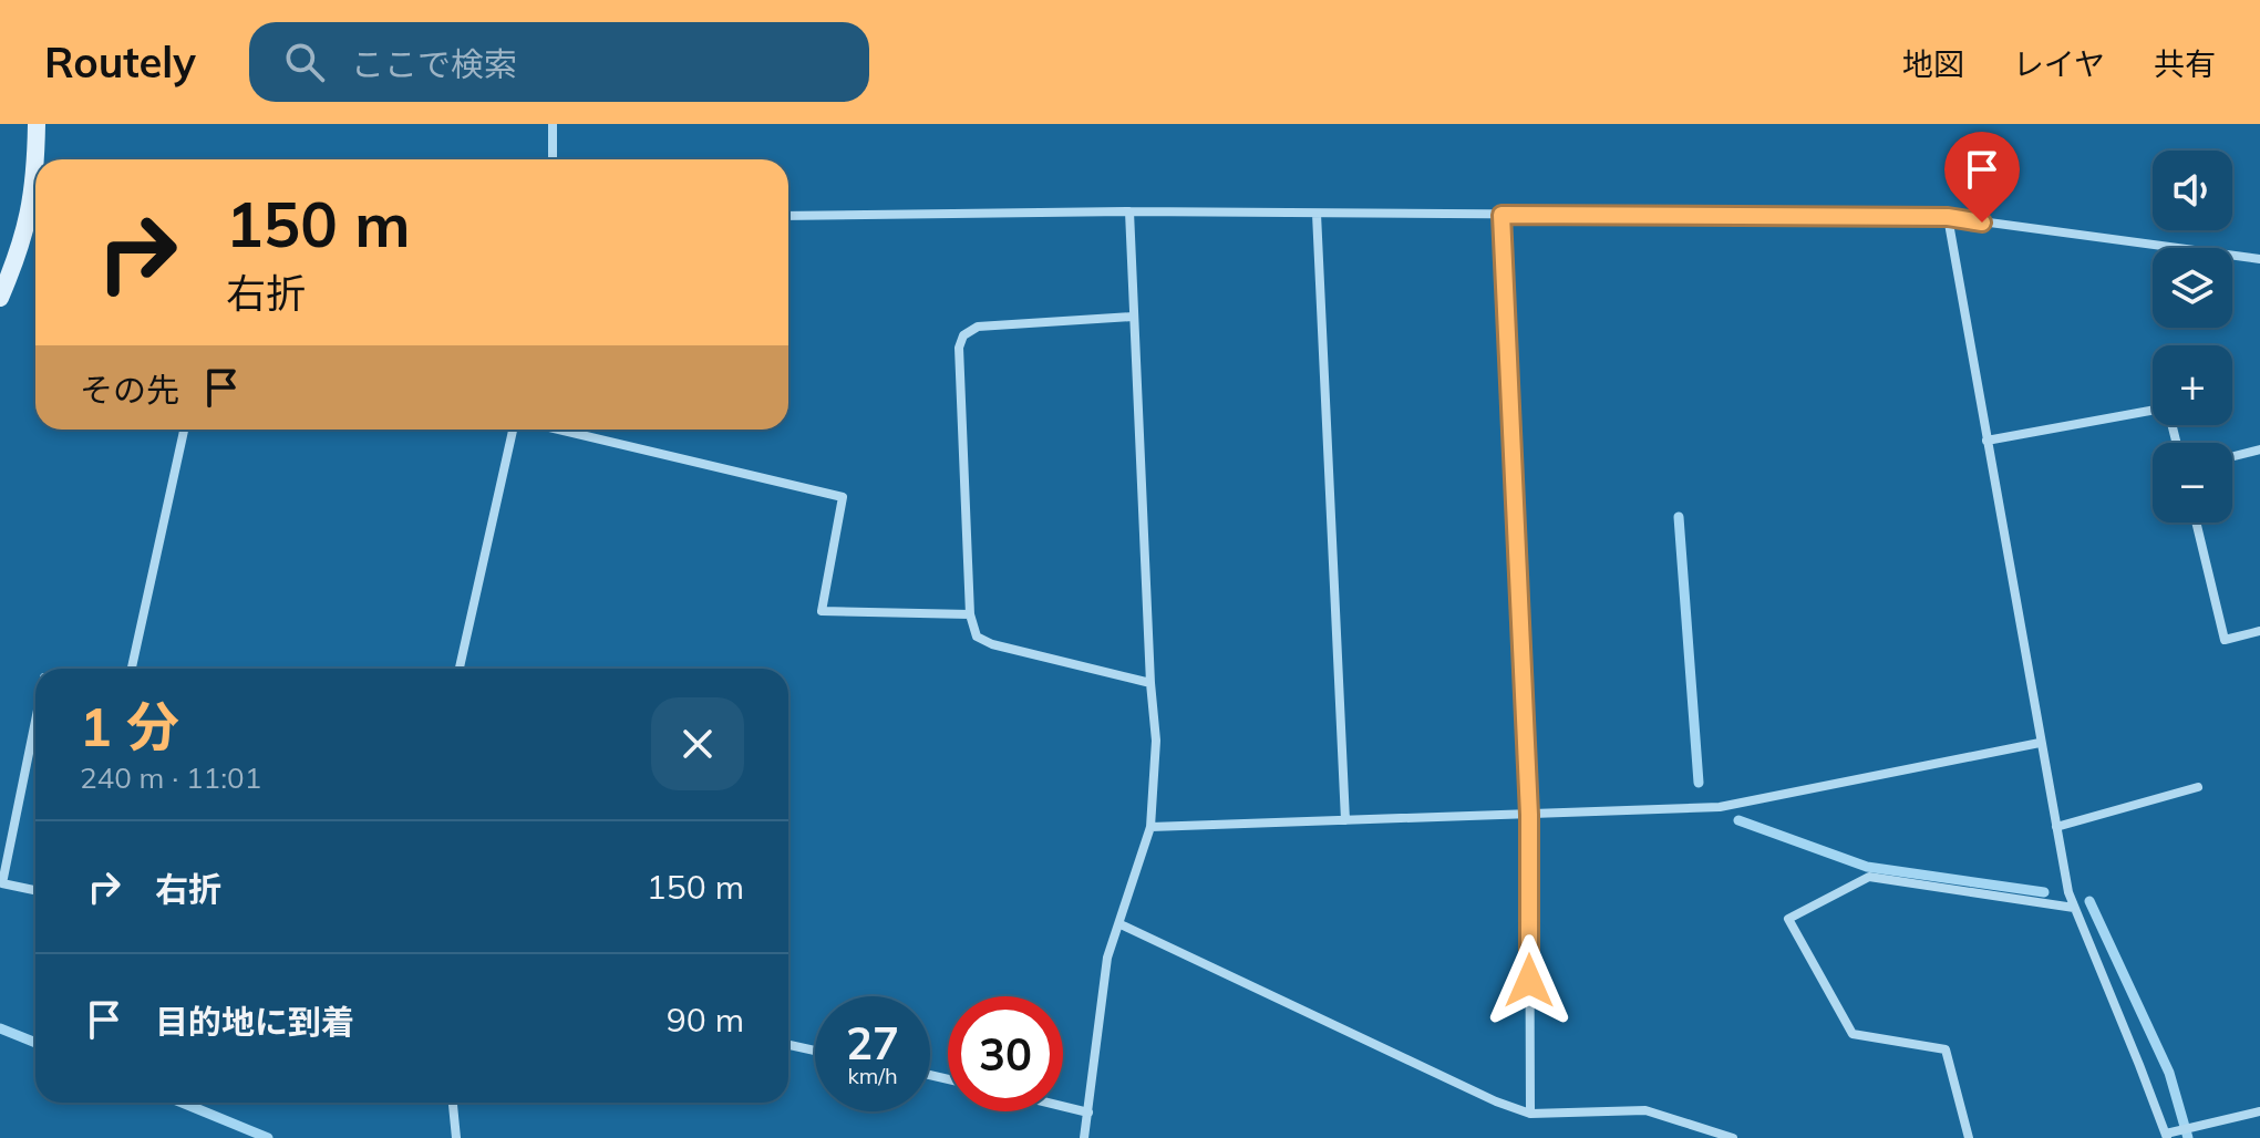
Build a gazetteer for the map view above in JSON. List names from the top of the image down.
{
  "page": {
    "header": "Routely",
    "search": "ここで検索",
    "nav": ["地図", "レイヤ", "共有"],
    "map_buttons": ["+", "−"],
    "turn": ["150 m", "右折"],
    "then": "その先",
    "heading": ["1 分", "240 m · 11:01"],
    "list": [
      {
        "name": "右折",
        "value": "150 m"
      },
      {
        "name": "目的地に到着",
        "value": "90 m"
      }
    ],
    "speed": "27 km/h",
    "limit": "30"
  }
}
